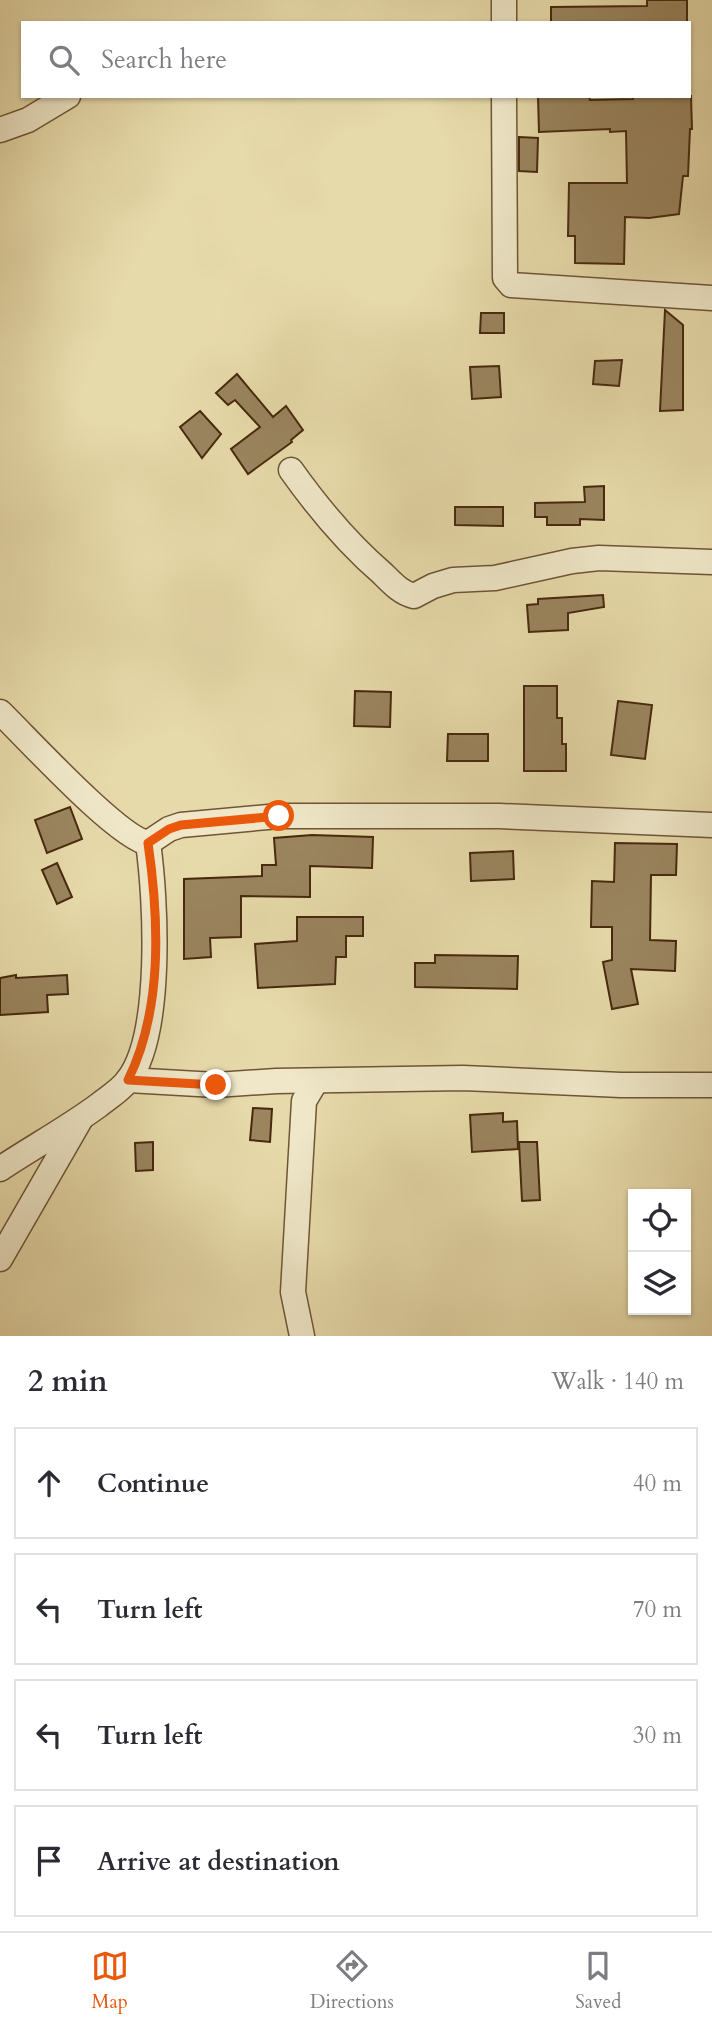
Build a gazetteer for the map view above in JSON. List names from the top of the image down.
{
  "page": {
    "search": "Search here",
    "heading": ["2 min", "Walk · 140 m"],
    "list": [
      ["Continue", "40 m"],
      ["Turn left", "70 m"],
      ["Turn left", "30 m"],
      "Arrive at destination"
    ],
    "nav": ["Map", "Directions", "Saved"]
  }
}
